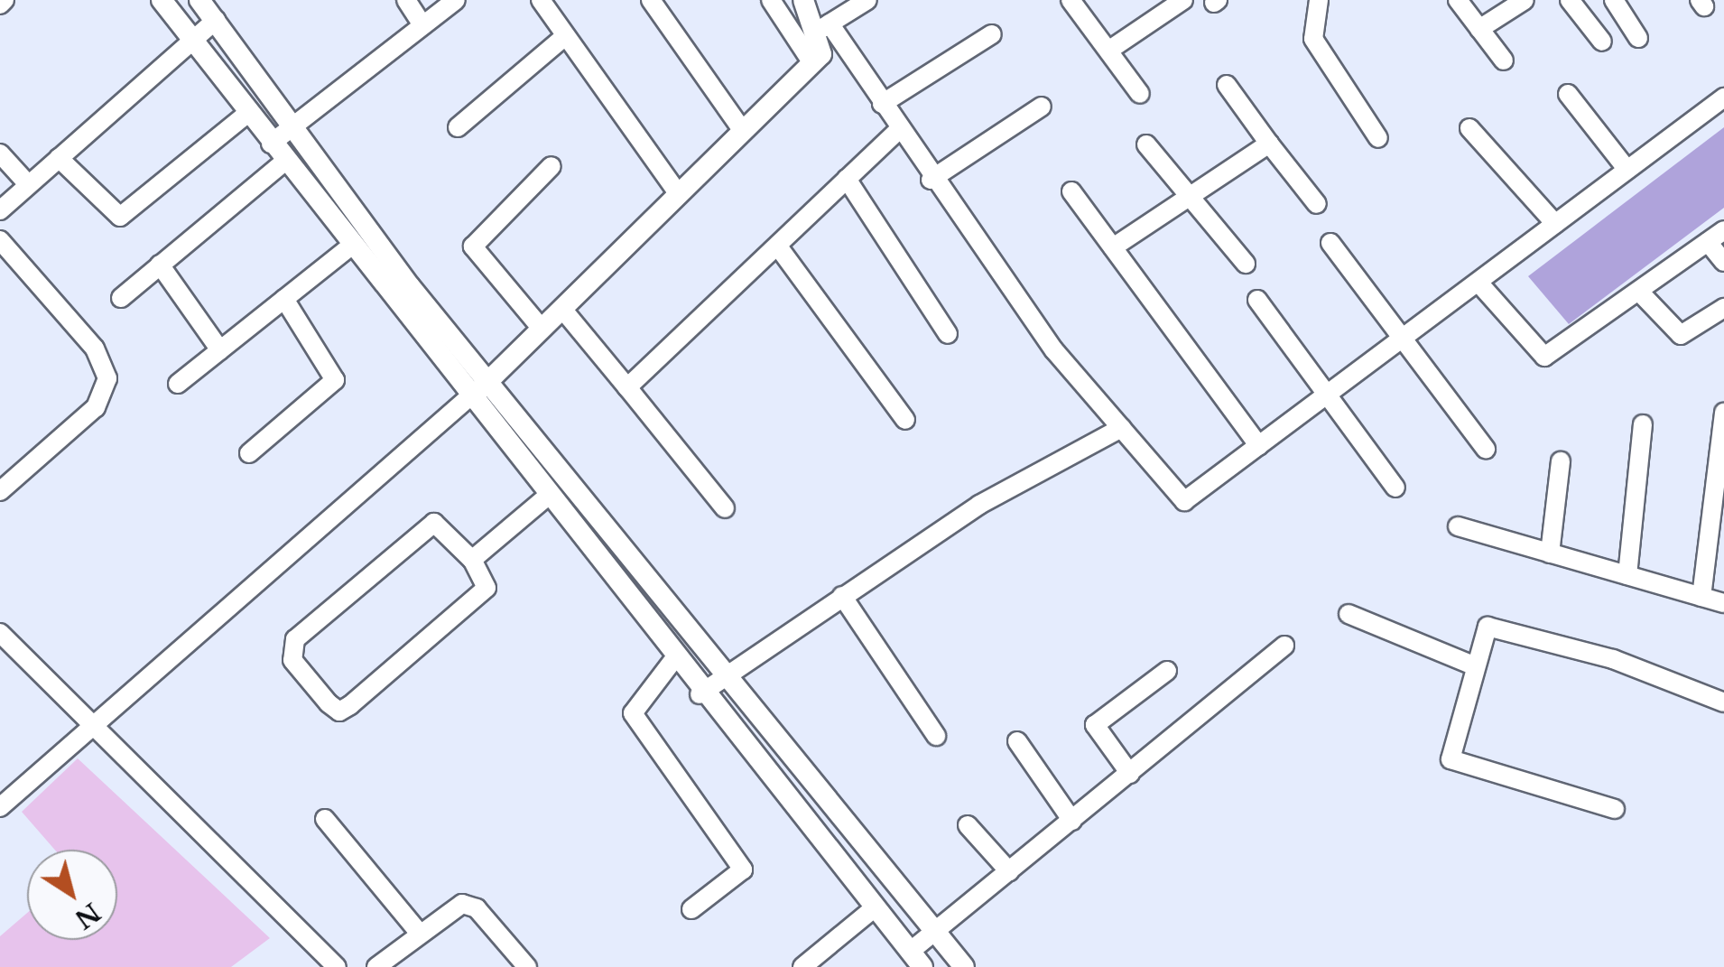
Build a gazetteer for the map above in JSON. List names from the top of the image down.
{
  "north": "bottom right"
}
